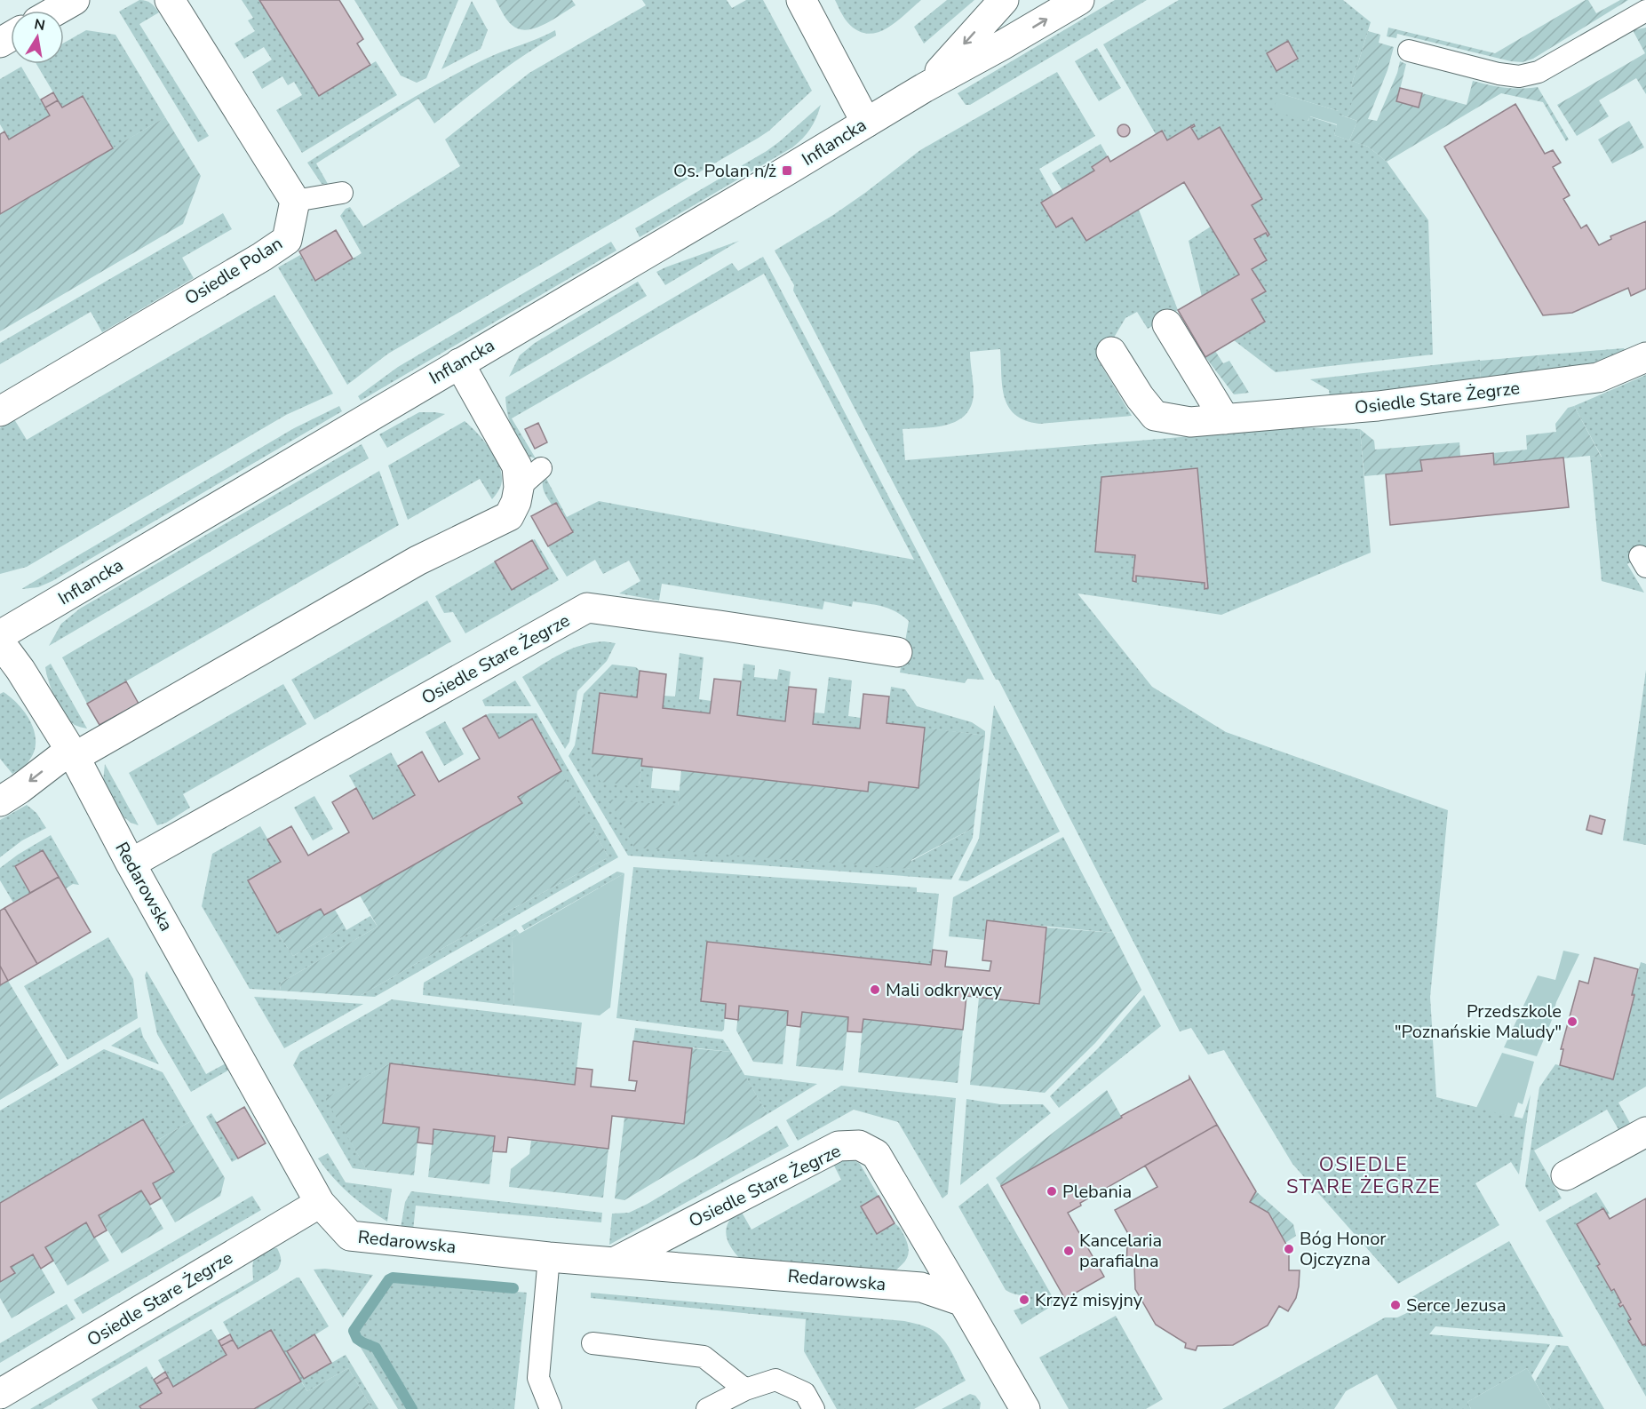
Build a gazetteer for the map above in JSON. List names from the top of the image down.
{
  "streets": {
    "street": [
      "Inflancka",
      "Osiedle Polan",
      "Osiedle Stare Żegrze",
      "Redarowska"
    ]
  },
  "crossings": [
    ["Osiedle Stare Żegrze", "Redarowska"]
  ],
  "districts": ["OSIEDLE STARE ŻEGRZE"],
  "places": {
    "transit": ["Os. Polan n/ż"],
    "other": [
      "Mali odkrywcy",
      "Przedszkole \"Poznańskie Maludy\"",
      "Plebania",
      "Bóg Honor Ojczyzna",
      "Kancelaria parafialna",
      "Krzyż misyjny",
      "Serce Jezusa"
    ]
  },
  "north": "top"
}
